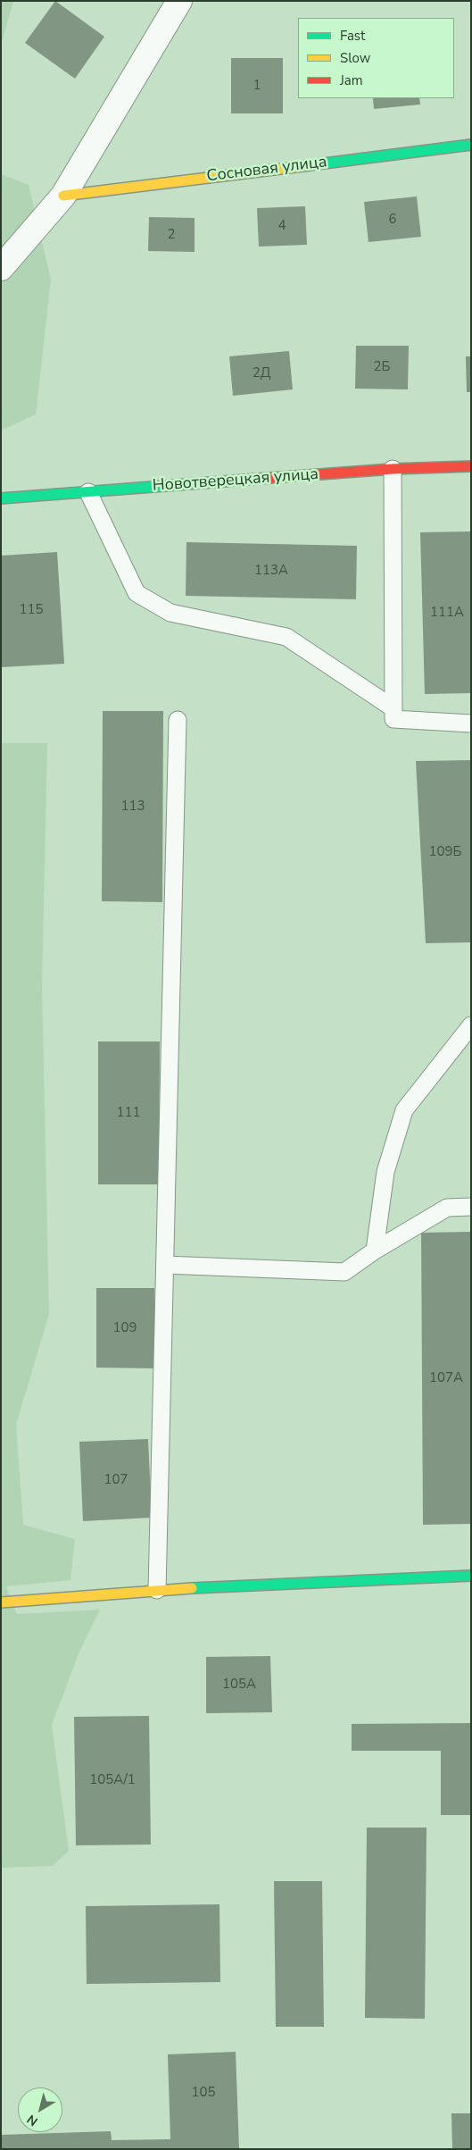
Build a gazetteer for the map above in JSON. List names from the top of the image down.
{
  "streets": {
    "street": ["Сосновая улица", "Новотверецкая улица"]
  },
  "house_numbers": [
    "1",
    "6",
    "4",
    "2",
    "2Б",
    "2Д",
    "113А",
    "115",
    "111А",
    "113",
    "109Б",
    "111",
    "109",
    "107А",
    "107",
    "105А",
    "105А/1",
    "105"
  ],
  "legend": ["Fast", "Slow", "Jam"],
  "north": "bottom left"
}
